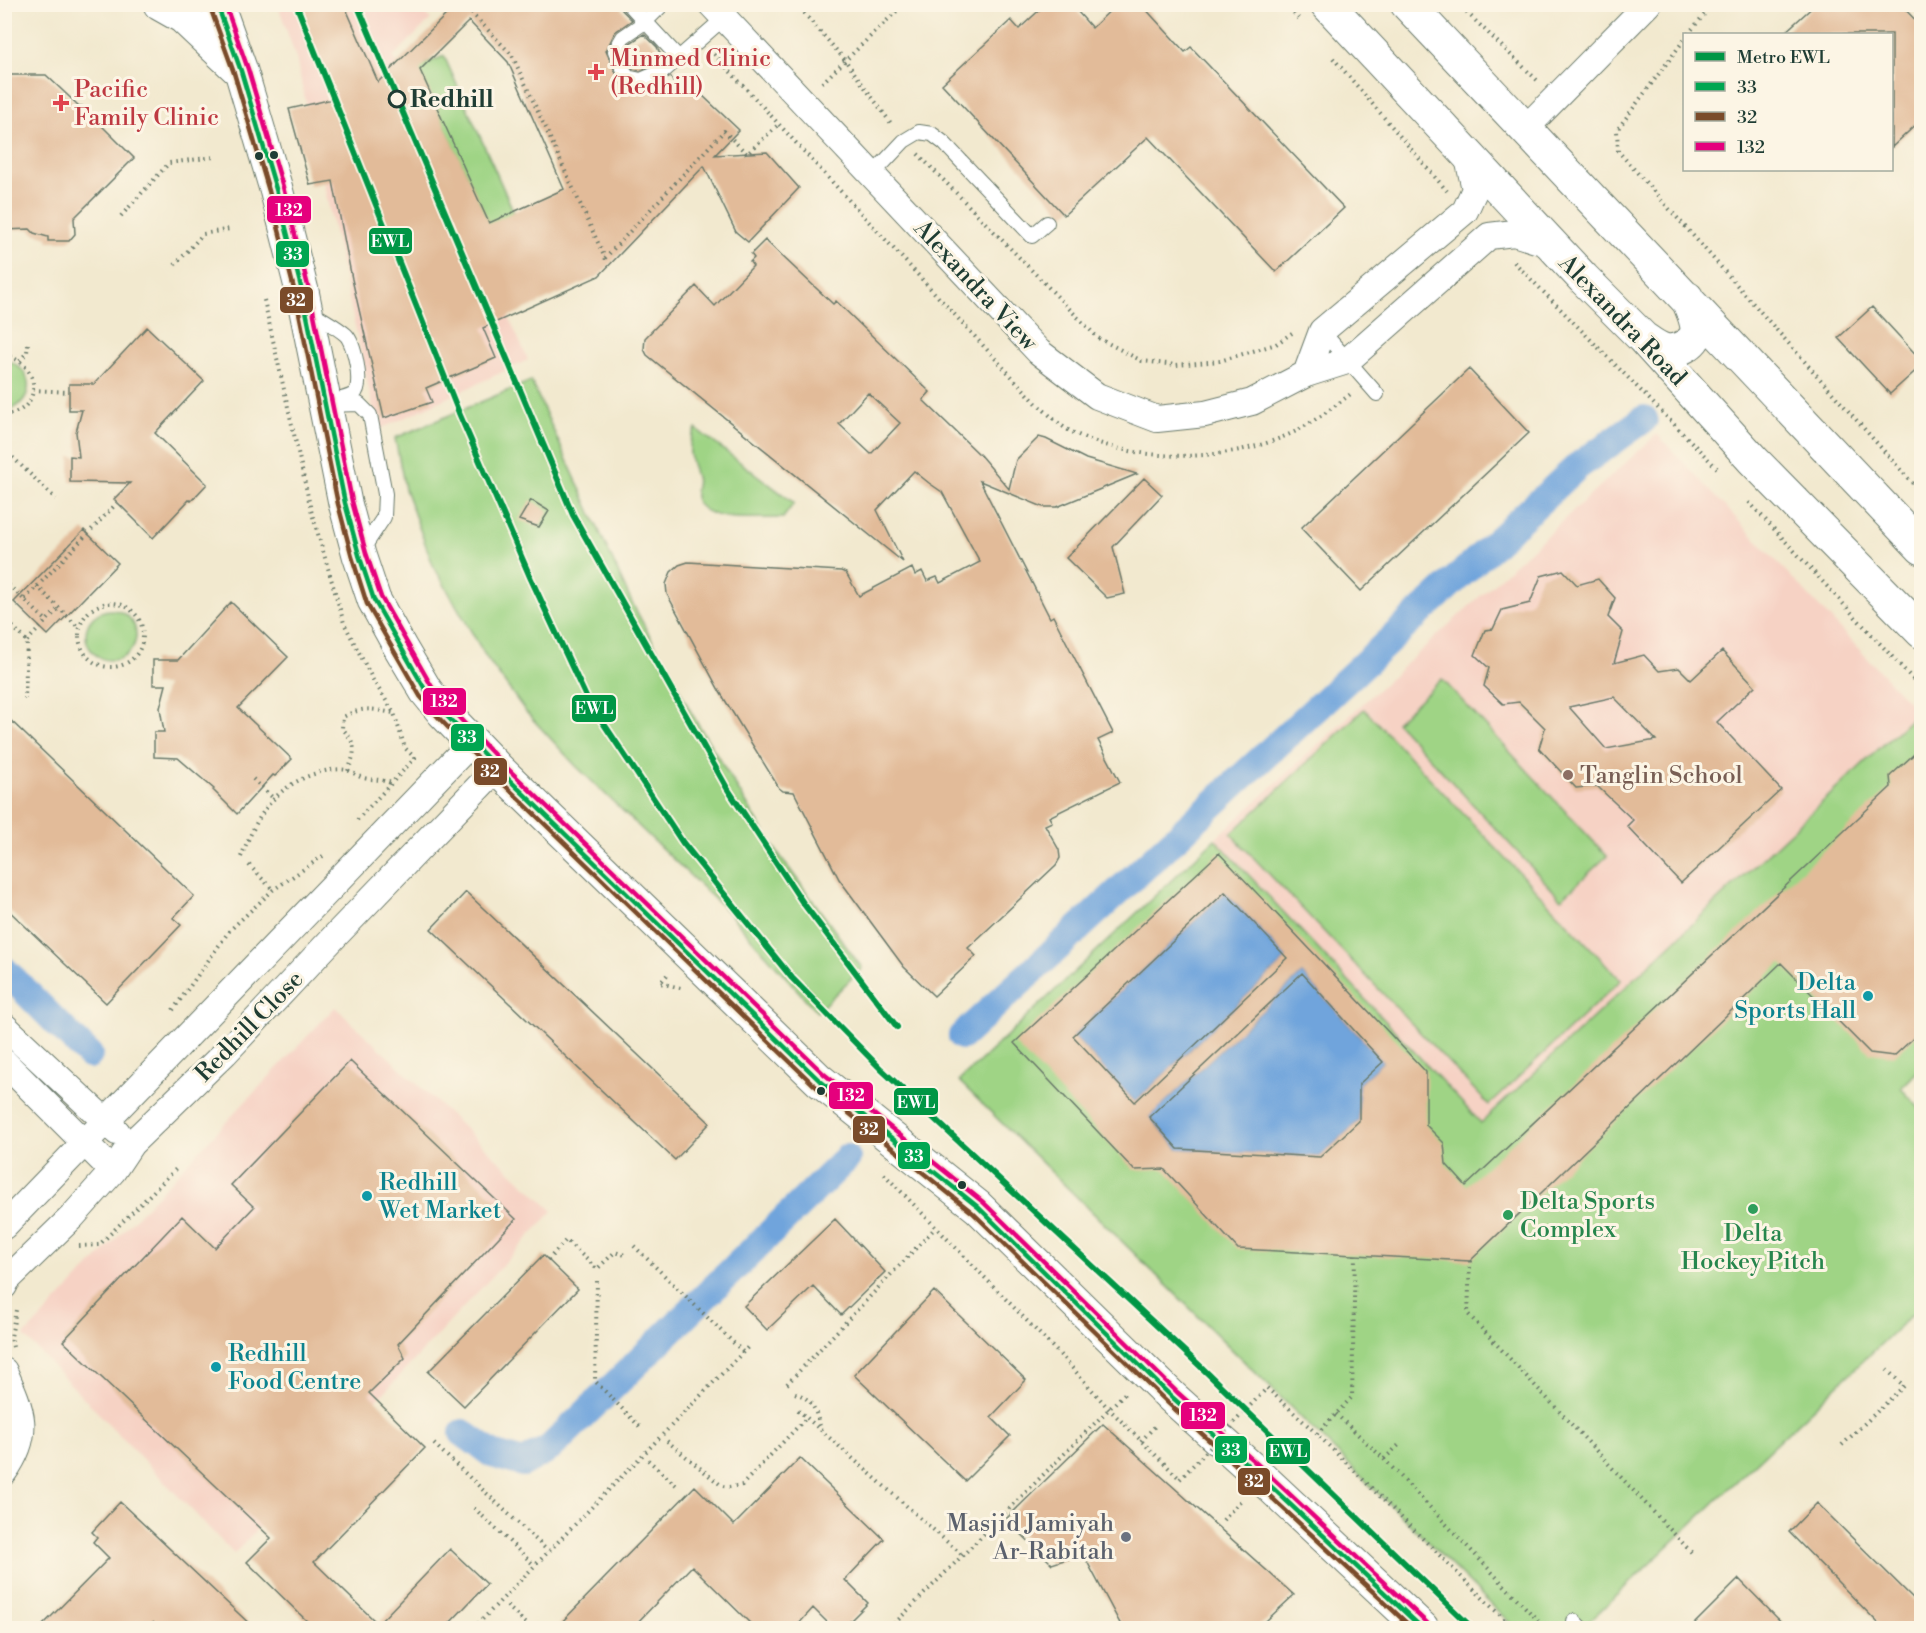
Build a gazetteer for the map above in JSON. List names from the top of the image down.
{
  "streets": {
    "main road": ["Alexandra Road"],
    "street": ["Alexandra View", "Redhill Close"]
  },
  "crossings": [
    ["Alexandra View", "Alexandra Road"]
  ],
  "places": {
    "health": ["Minmed Clinic (Redhill)", "Pacific Family Clinic"],
    "other": [
      "Redhill",
      "Tanglin School",
      "Delta Sports Hall",
      "Redhill Wet Market",
      "Delta Hockey Pitch",
      "Delta Sports Complex",
      "Redhill Food Centre",
      "Masjid Jamiyah Ar-Rabitah"
    ]
  },
  "lines": [
    "metro line EWL",
    "transit line 33",
    "transit line 132",
    "transit line 32"
  ],
  "legend": [
    "Metro EWL",
    "33",
    "32",
    "132"
  ]
}
